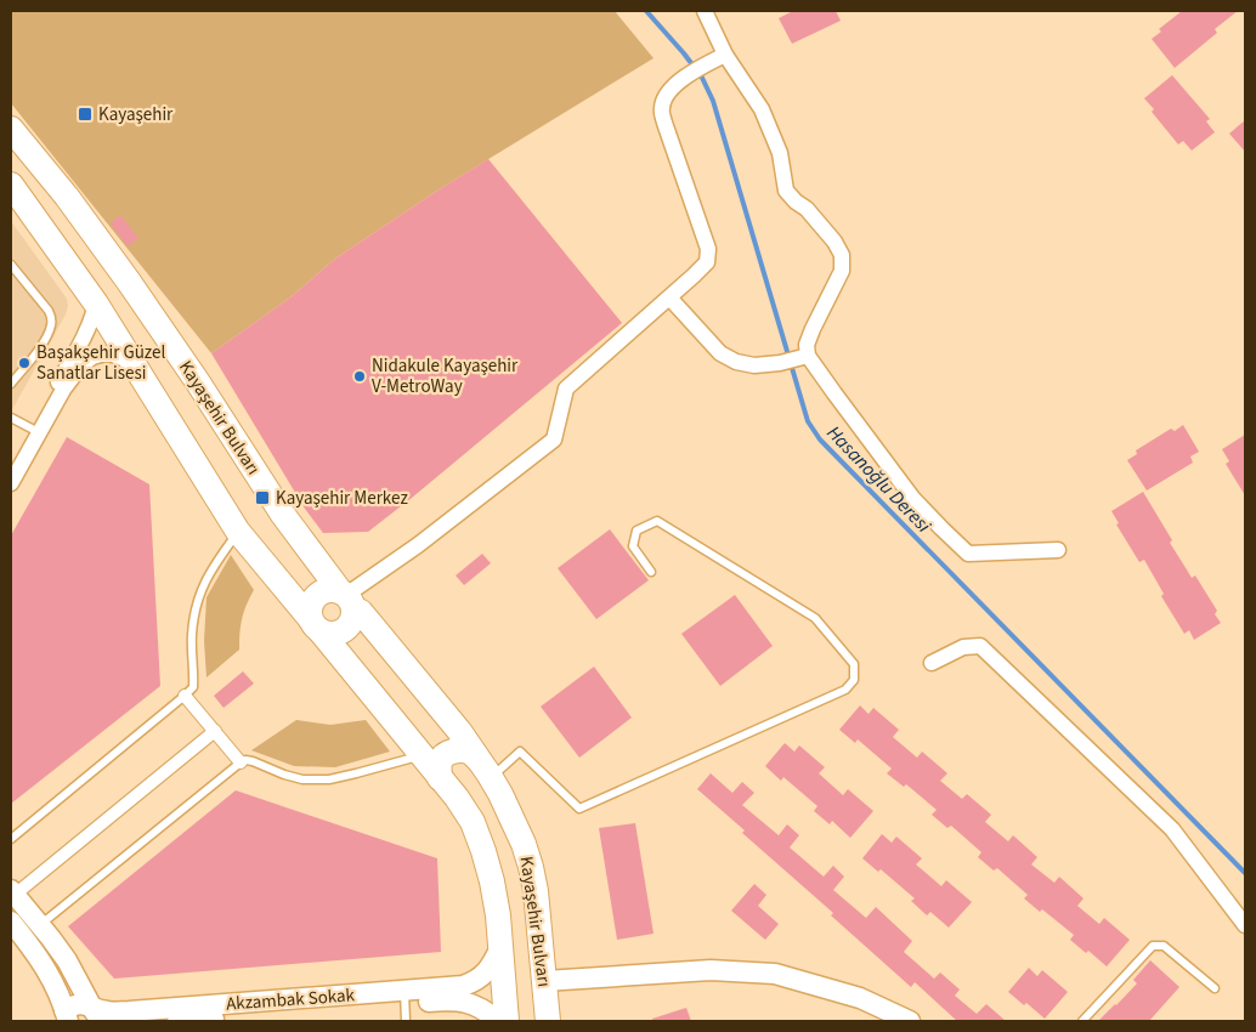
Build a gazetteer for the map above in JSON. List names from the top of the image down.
{
  "streets": {
    "main road": ["Kayaşehir Bulvarı"],
    "street": ["Akzambak Sokak"]
  },
  "crossings": [
    ["Kayaşehir Bulvarı", "Akzambak Sokak"]
  ],
  "water": ["Hasanoğlu Deresi"],
  "places": {
    "transit": ["Kayaşehir", "Kayaşehir Merkez"],
    "other": ["Başakşehir Güzel Sanatlar Lisesi", "Nidakule Kayaşehir V-MetroWay"]
  }
}
